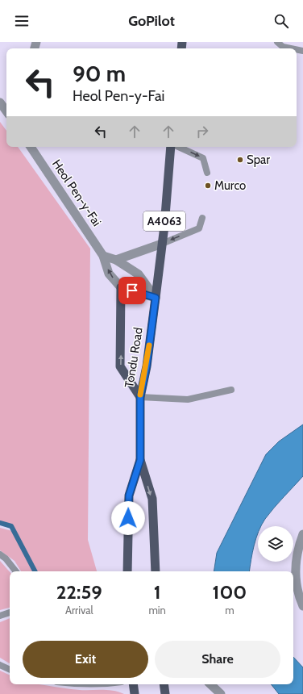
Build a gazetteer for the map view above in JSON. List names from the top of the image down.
{
  "streets": {
    "main road": ["A4063", "Tondu Road"],
    "street": ["Heol Pen-y-Fai"]
  },
  "crossings": [
    ["A4063", "Tondu Road"]
  ],
  "places": ["Spar", "Murco"],
  "page": {
    "header": "GoPilot",
    "turn": ["90 m", "Heol Pen-y-Fai"],
    "eta": [
      "22:59",
      "Arrival",
      "1",
      "min",
      "100",
      "m"
    ],
    "buttons": ["Exit", "Share"]
  }
}
